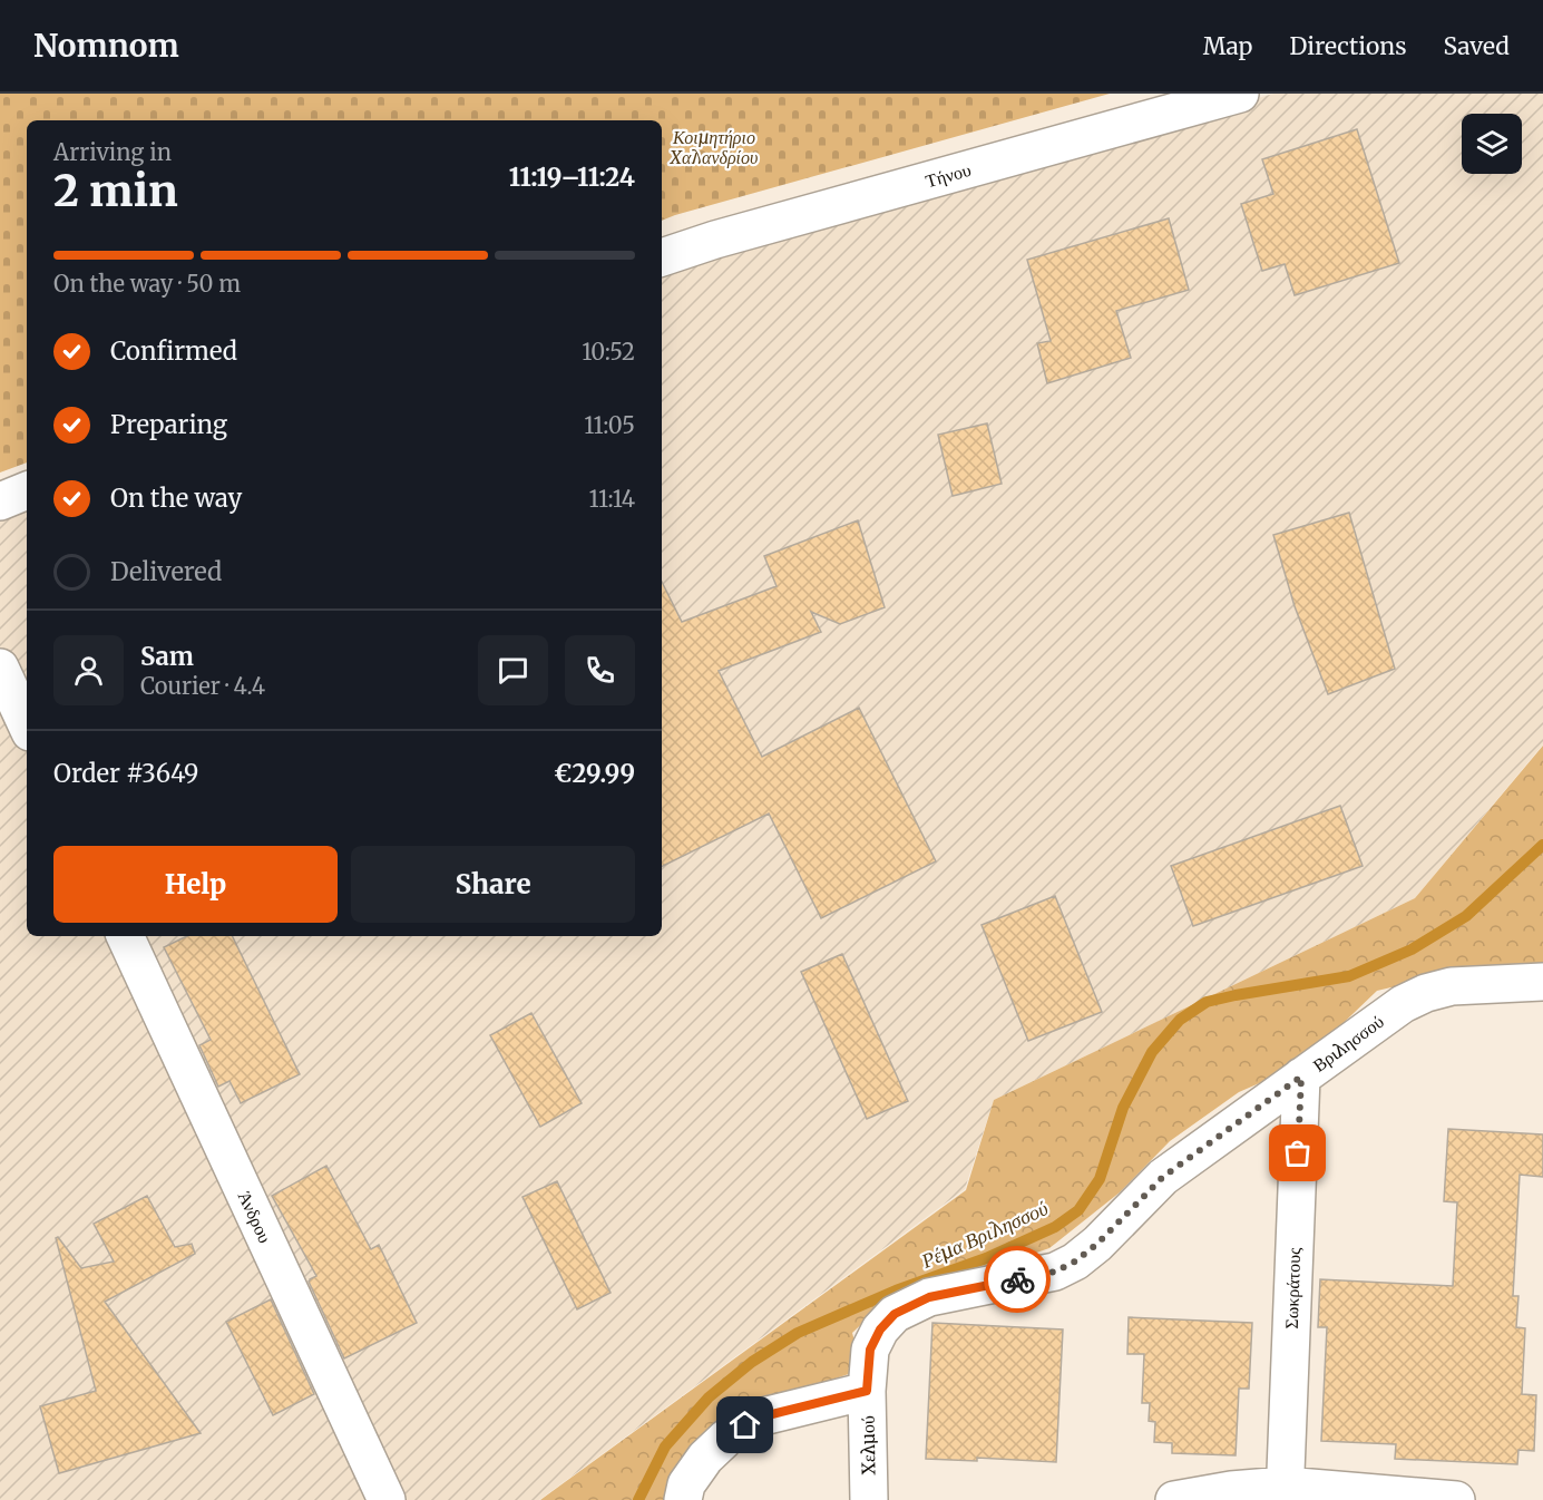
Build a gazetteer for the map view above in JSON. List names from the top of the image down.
{
  "streets": {
    "street": [
      "Τήνου",
      "Βριλησσού",
      "Άνδρου",
      "Σωκράτους",
      "Χελμού"
    ]
  },
  "crossings": [
    ["Βριλησσού", "Σωκράτους"],
    ["Βριλησσού", "Χελμού"]
  ],
  "water": ["Ρέμα Βριλησσού"],
  "parks": ["Κοιμητήριο Χαλανδρίου"],
  "page": {
    "header": "Nomnom",
    "nav": ["Map", "Directions", "Saved"],
    "heading": ["2 min", "Arriving in", "11:19–11:24"],
    "panel": [
      "Sam",
      "Courier · 4.4",
      "Order #3649",
      "€29.99"
    ],
    "bar": "On the way · 50 m",
    "list": [
      ["Confirmed", "10:52"],
      ["Preparing", "11:05"],
      ["On the way", "11:14"],
      "Delivered"
    ],
    "buttons": ["Help", "Share"]
  }
}
